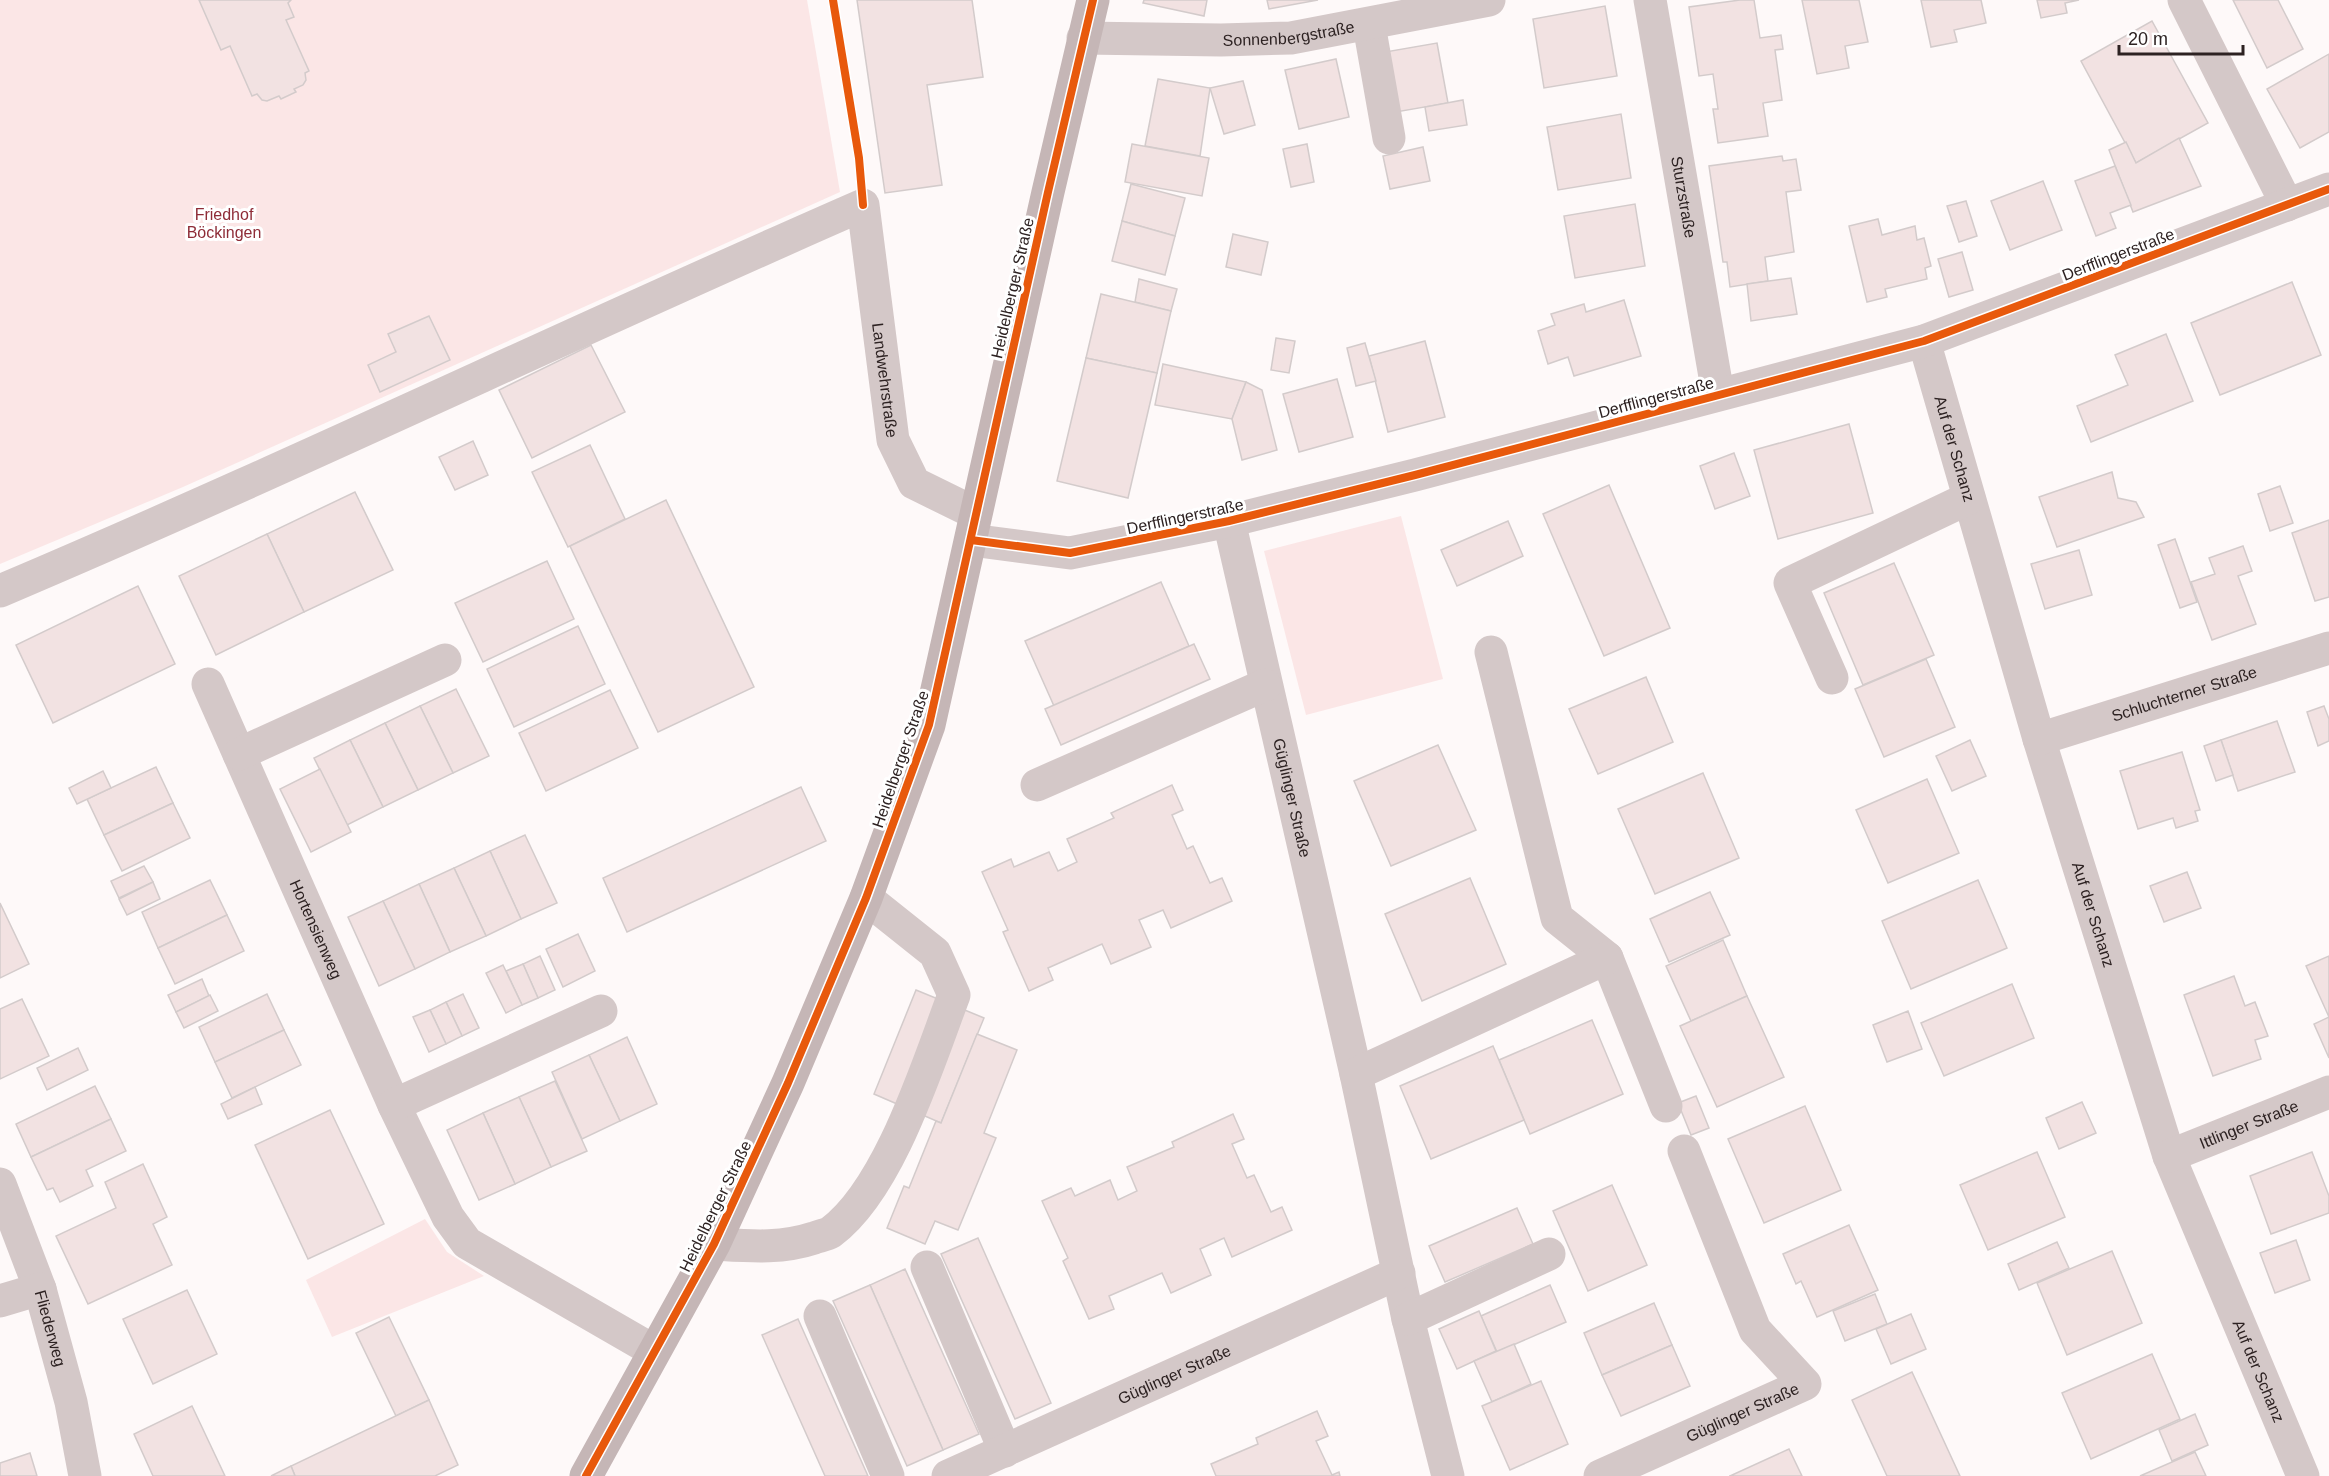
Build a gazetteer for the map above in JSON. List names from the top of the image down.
{
  "streets": {
    "main road": ["Heidelberger Straße"],
    "street": [
      "Sonnenbergstraße",
      "Sturzstraße",
      "Derfflingerstraße",
      "Landwehrstraße",
      "Auf der Schanz",
      "Schluchterner Straße",
      "Güglinger Straße",
      "Hortensienweg",
      "Ittlinger Straße",
      "Fliederweg"
    ]
  },
  "crossings": [
    ["Sonnenbergstraße", "Heidelberger Straße"],
    ["Sturzstraße", "Derfflingerstraße"],
    ["Derfflingerstraße", "Heidelberger Straße"],
    ["Derfflingerstraße", "Landwehrstraße"],
    ["Derfflingerstraße", "Auf der Schanz"],
    ["Derfflingerstraße", "Güglinger Straße"],
    ["Heidelberger Straße", "Landwehrstraße"],
    ["Heidelberger Straße", "Hortensienweg"],
    ["Auf der Schanz", "Schluchterner Straße"],
    ["Auf der Schanz", "Ittlinger Straße"]
  ],
  "parks": ["Friedhof Böckingen"],
  "scale_bar": "20 m"
}
